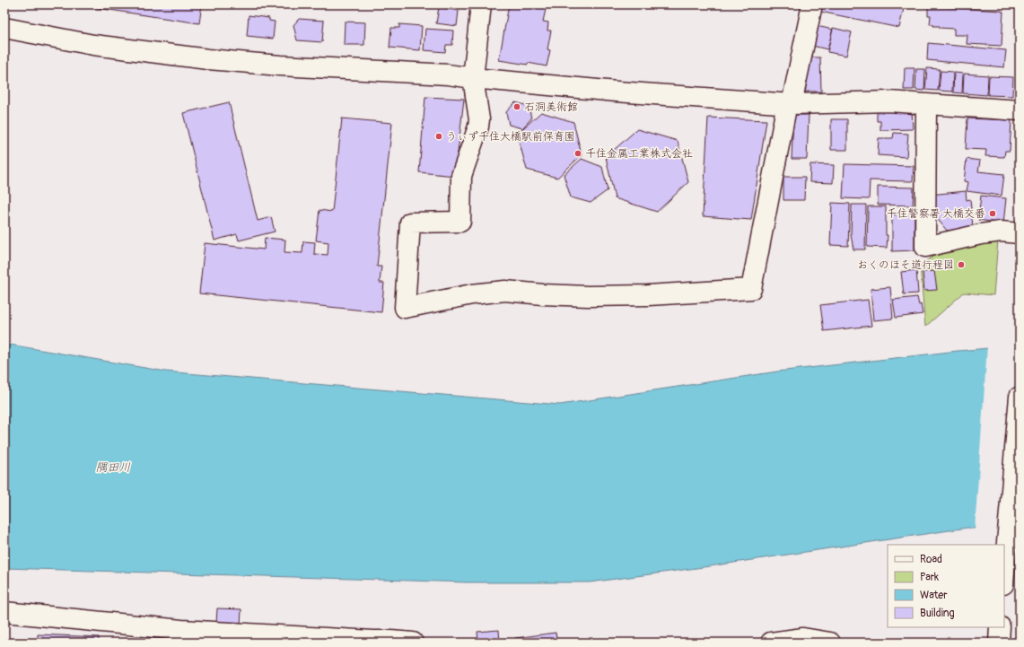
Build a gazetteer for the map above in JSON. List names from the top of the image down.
{
  "water": ["隅田川"],
  "places": [
    "石洞美術館",
    "うぃず千住大橋駅前保育園",
    "千住金属工業株式会社",
    "千住警察署 大橋交番",
    "おくのほそ道行程図"
  ],
  "legend": [
    "Road",
    "Park",
    "Water",
    "Building"
  ]
}
